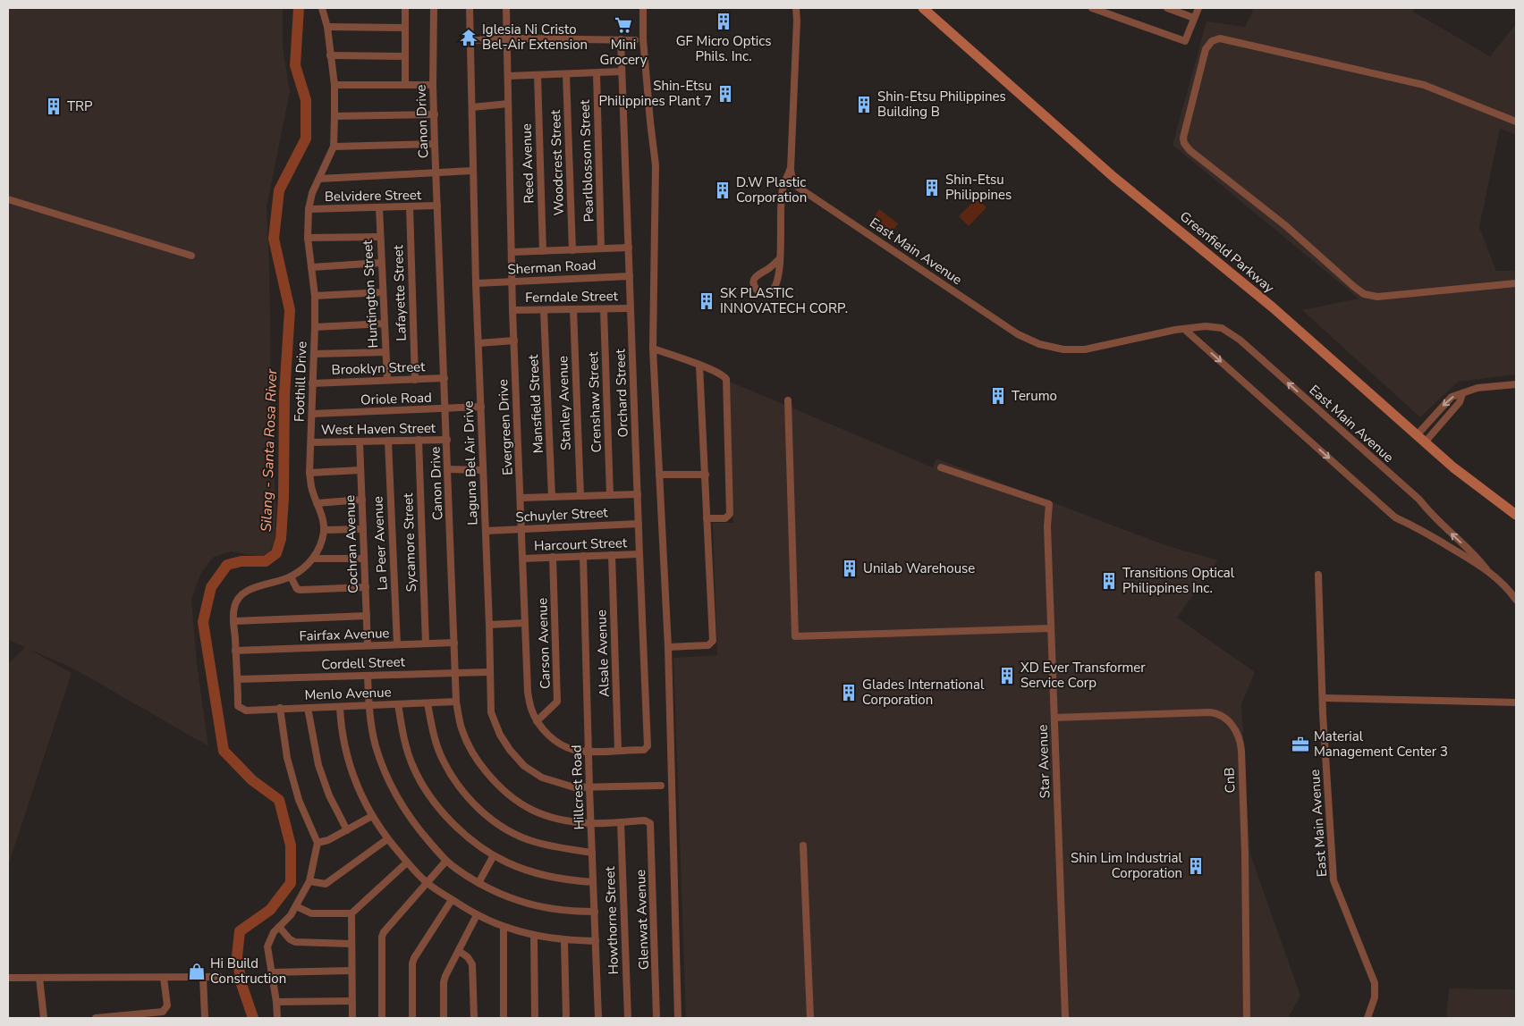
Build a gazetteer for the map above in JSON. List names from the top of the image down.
{
  "streets": {
    "main road": ["Greenfield Parkway"],
    "street": [
      "Canon Drive",
      "Pearlblossom Street",
      "Woodcrest Street",
      "Reed Avenue",
      "Belvidere Street",
      "East Main Avenue",
      "Sherman Road",
      "Lafayette Street",
      "Huntington Street",
      "Ferndale Street",
      "Brooklyn Street",
      "Foothill Drive",
      "Orchard Street",
      "Oriole Road",
      "Crenshaw Street",
      "Stanley Avenue",
      "Mansfield Street",
      "Evergreen Drive",
      "West Haven Street",
      "Laguna Bel Air Drive",
      "Schuyler Street",
      "Sycamore Street",
      "La Peer Avenue",
      "Cochran Avenue",
      "Harcourt Street",
      "Fairfax Avenue",
      "Carson Avenue",
      "Alsale Avenue",
      "Cordell Street",
      "Menlo Avenue",
      "Star Avenue",
      "CnB",
      "Hillcrest Road",
      "Glenwat Avenue",
      "Howthorne Street"
    ]
  },
  "crossings": [
    ["Canon Drive", "Belvidere Street"],
    ["Canon Drive", "Brooklyn Street"],
    ["Canon Drive", "Oriole Road"],
    ["Canon Drive", "West Haven Street"],
    ["Canon Drive", "Fairfax Avenue"],
    ["Canon Drive", "Cordell Street"],
    ["Canon Drive", "Menlo Avenue"],
    ["Canon Drive", "Hillcrest Road"],
    ["Canon Drive", "Glenwat Avenue"],
    ["Canon Drive", "Howthorne Street"],
    ["Belvidere Street", "Lafayette Street"],
    ["Belvidere Street", "Huntington Street"],
    ["Belvidere Street", "Foothill Drive"],
    ["Sherman Road", "Orchard Street"],
    ["Sherman Road", "Evergreen Drive"],
    ["Sherman Road", "Laguna Bel Air Drive"],
    ["Lafayette Street", "Brooklyn Street"],
    ["Huntington Street", "Brooklyn Street"],
    ["Ferndale Street", "Orchard Street"],
    ["Ferndale Street", "Crenshaw Street"],
    ["Ferndale Street", "Stanley Avenue"],
    ["Ferndale Street", "Mansfield Street"],
    ["Ferndale Street", "Evergreen Drive"],
    ["Brooklyn Street", "Foothill Drive"],
    ["Foothill Drive", "Oriole Road"],
    ["Foothill Drive", "West Haven Street"],
    ["Orchard Street", "Evergreen Drive"],
    ["Orchard Street", "Schuyler Street"],
    ["Orchard Street", "Harcourt Street"],
    ["Oriole Road", "Laguna Bel Air Drive"],
    ["Evergreen Drive", "Schuyler Street"],
    ["Evergreen Drive", "Harcourt Street"],
    ["Evergreen Drive", "Carson Avenue"],
    ["Evergreen Drive", "Alsale Avenue"],
    ["Evergreen Drive", "Hillcrest Road"],
    ["West Haven Street", "Sycamore Street"],
    ["West Haven Street", "La Peer Avenue"],
    ["West Haven Street", "Cochran Avenue"],
    ["Laguna Bel Air Drive", "Schuyler Street"],
    ["Laguna Bel Air Drive", "Cordell Street"],
    ["Laguna Bel Air Drive", "Hillcrest Road"],
    ["Sycamore Street", "Fairfax Avenue"],
    ["La Peer Avenue", "Fairfax Avenue"],
    ["Cochran Avenue", "Fairfax Avenue"],
    ["Harcourt Street", "Carson Avenue"],
    ["Harcourt Street", "Alsale Avenue"],
    ["Harcourt Street", "Hillcrest Road"],
    ["Cordell Street", "Menlo Avenue"],
    ["Star Avenue", "CnB"]
  ],
  "water": ["Silang - Santa Rosa River"],
  "places": {
    "building": [
      "GF Micro Optics Phils. Inc.",
      "Shin-Etsu Philippines Plant 7",
      "Shin-Etsu Philippines Building B",
      "TRP",
      "Shin-Etsu Philippines",
      "D.W Plastic Corporation",
      "SK PLASTIC INNOVATECH CORP.",
      "Terumo",
      "Unilab Warehouse",
      "Transitions Optical Philippines Inc.",
      "XD Ever Transformer Service Corp",
      "Glades International Corporation",
      "Shin Lim Industrial Corporation"
    ],
    "supermarket": ["Mini Grocery"],
    "temple": ["Iglesia Ni Cristo Bel-Air Extension"],
    "office": ["Material Management Center 3"],
    "shop": ["Hi Build Construction"]
  }
}
